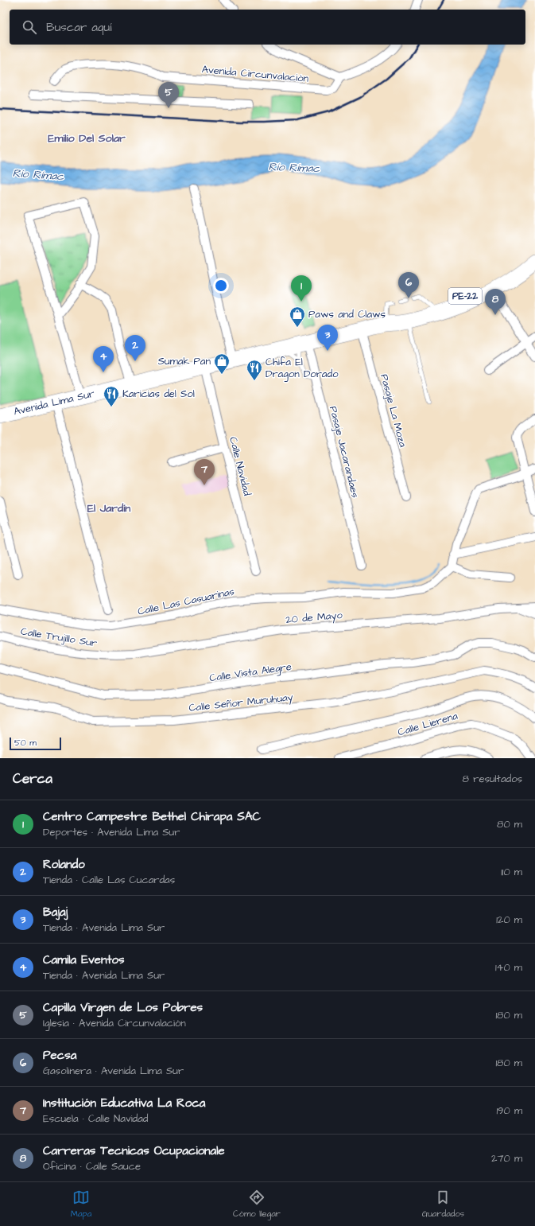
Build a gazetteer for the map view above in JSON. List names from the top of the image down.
{
  "streets": {
    "highway": ["PE-22", "Avenida Lima Sur"],
    "street": [
      "Avenida Circunvalación",
      "Pasaje La Moza",
      "Pasaje Jacarandaes",
      "Calle Navidad",
      "Calle Las Casuarinas",
      "20 de Mayo",
      "Calle Trujillo Sur",
      "Calle Vista Alegre",
      "Calle Señor Muruhuay",
      "Calle Lierena"
    ]
  },
  "crossings": [
    ["Avenida Lima Sur", "Pasaje La Moza"],
    ["Avenida Lima Sur", "Pasaje Jacarandaes"],
    ["Avenida Lima Sur", "Calle Navidad"],
    ["20 de Mayo", "Calle Trujillo Sur"]
  ],
  "districts": ["Emilio Del Solar", "El Jardín"],
  "water": ["Río Rímac"],
  "places": {
    "shop": ["Paws and Claws", "Sumak Pan"],
    "restaurant": ["Chifa El Dragon Dorado", "Karicias del Sol"]
  },
  "scale_bar": "50 m",
  "page": {
    "search": "Buscar aquí",
    "pins": [
      "5",
      "6",
      "1",
      "8",
      "3",
      "2",
      "4",
      "7"
    ],
    "scale": "50 m",
    "heading": ["Cerca", "8 resultados"],
    "list": [
      {
        "mark": "1",
        "name": "Centro Campestre Bethel Chirapa SAC",
        "note": "Deportes · Avenida Lima Sur",
        "value": "80 m"
      },
      {
        "mark": "2",
        "name": "Rolando",
        "note": "Tienda · Calle Las Cucardas",
        "value": "110 m"
      },
      {
        "mark": "3",
        "name": "Bajaj",
        "note": "Tienda · Avenida Lima Sur",
        "value": "120 m"
      },
      {
        "mark": "4",
        "name": "Camila Eventos",
        "note": "Tienda · Avenida Lima Sur",
        "value": "140 m"
      },
      {
        "mark": "5",
        "name": "Capilla Virgen de Los Pobres",
        "note": "Iglesia · Avenida Circunvalación",
        "value": "180 m"
      },
      {
        "mark": "6",
        "name": "Pecsa",
        "note": "Gasolinera · Avenida Lima Sur",
        "value": "180 m"
      },
      {
        "mark": "7",
        "name": "Institución Educativa La Roca",
        "note": "Escuela · Calle Navidad",
        "value": "190 m"
      },
      {
        "mark": "8",
        "name": "Carreras Tecnicas Ocupacionale",
        "note": "Oficina · Calle Sauce",
        "value": "270 m"
      }
    ],
    "nav": ["Mapa", "Cómo llegar", "Guardados"]
  }
}
